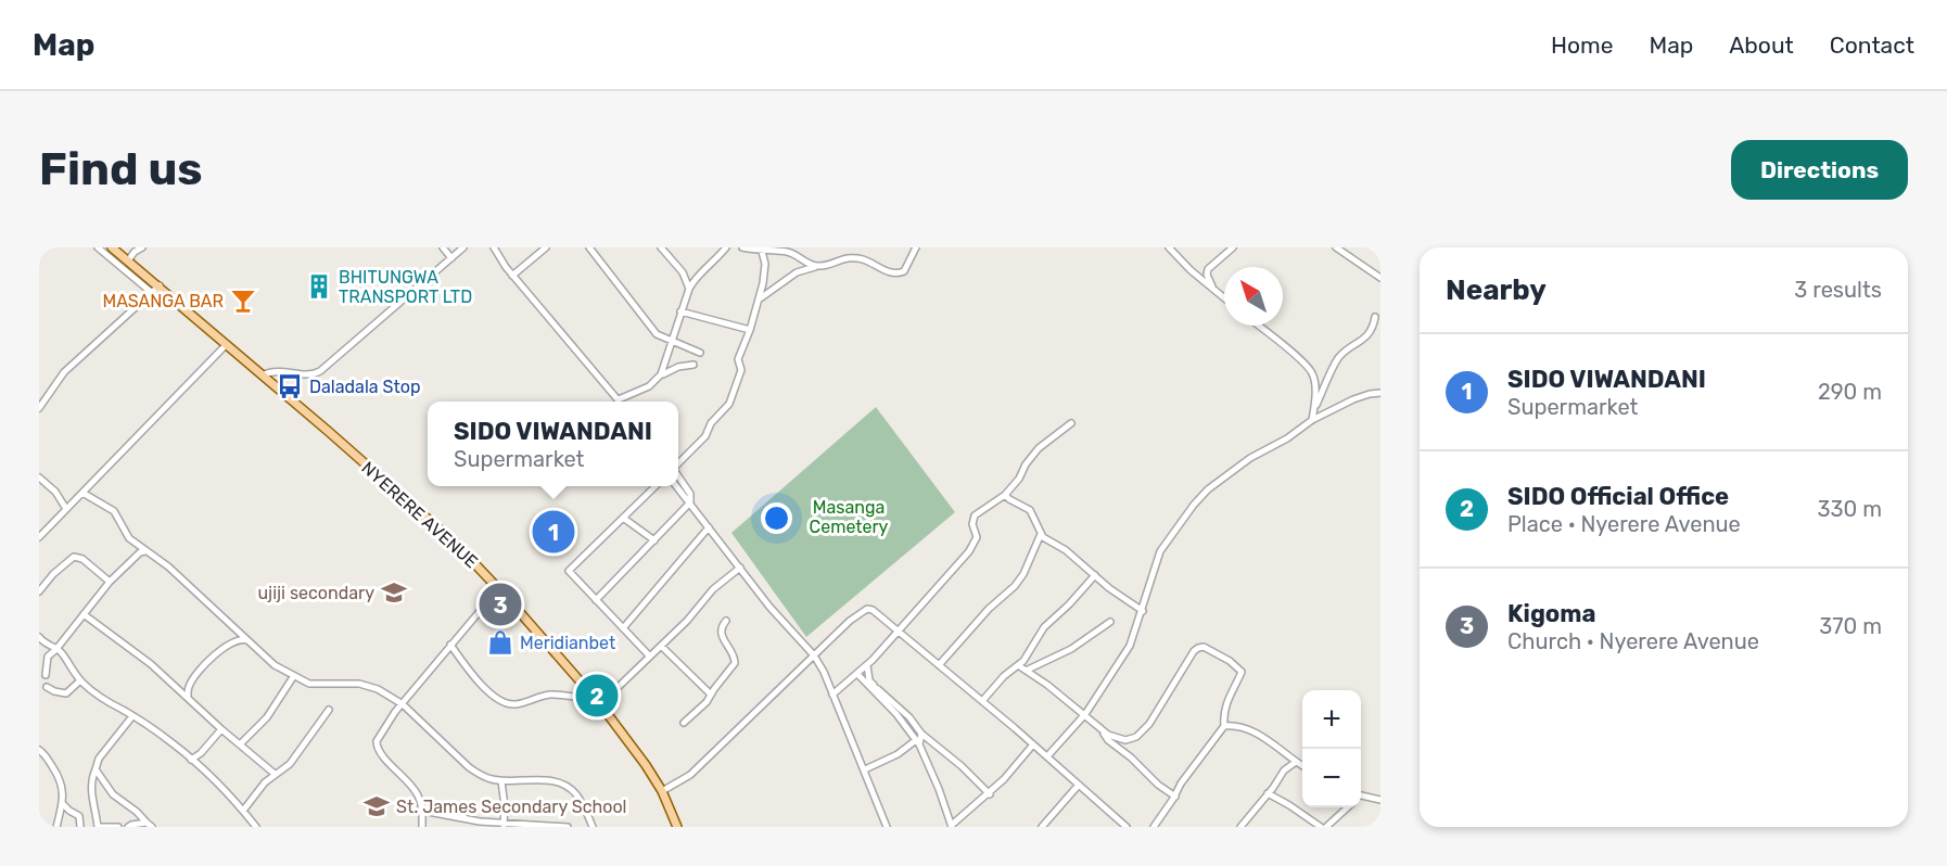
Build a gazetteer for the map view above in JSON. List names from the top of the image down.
{
  "streets": {
    "main road": ["NYERERE AVENUE"]
  },
  "parks": ["Masanga Cemetery"],
  "places": {
    "building": ["BHITUNGWA TRANSPORT LTD"],
    "bar": ["MASANGA BAR"],
    "bus stop": ["Daladala Stop"],
    "school or university": ["ujiji secondary", "St. James Secondary School"],
    "shop": ["Meridianbet"]
  },
  "north": "top left",
  "page": {
    "header": "Map",
    "nav": [
      "Home",
      "Map",
      "About",
      "Contact"
    ],
    "buttons": "Directions",
    "title": "Find us",
    "heading": ["Nearby", "3 results"],
    "list": [
      {
        "mark": "1",
        "name": "SIDO VIWANDANI",
        "note": "Supermarket",
        "value": "290 m"
      },
      {
        "mark": "2",
        "name": "SIDO Official Office",
        "note": "Place · Nyerere Avenue",
        "value": "330 m"
      },
      {
        "mark": "3",
        "name": "Kigoma",
        "note": "Church · Nyerere Avenue",
        "value": "370 m"
      }
    ],
    "popup": ["SIDO VIWANDANI", "Supermarket"],
    "pins": ["1", "3", "2"],
    "map_buttons": ["+", "−"]
  }
}
